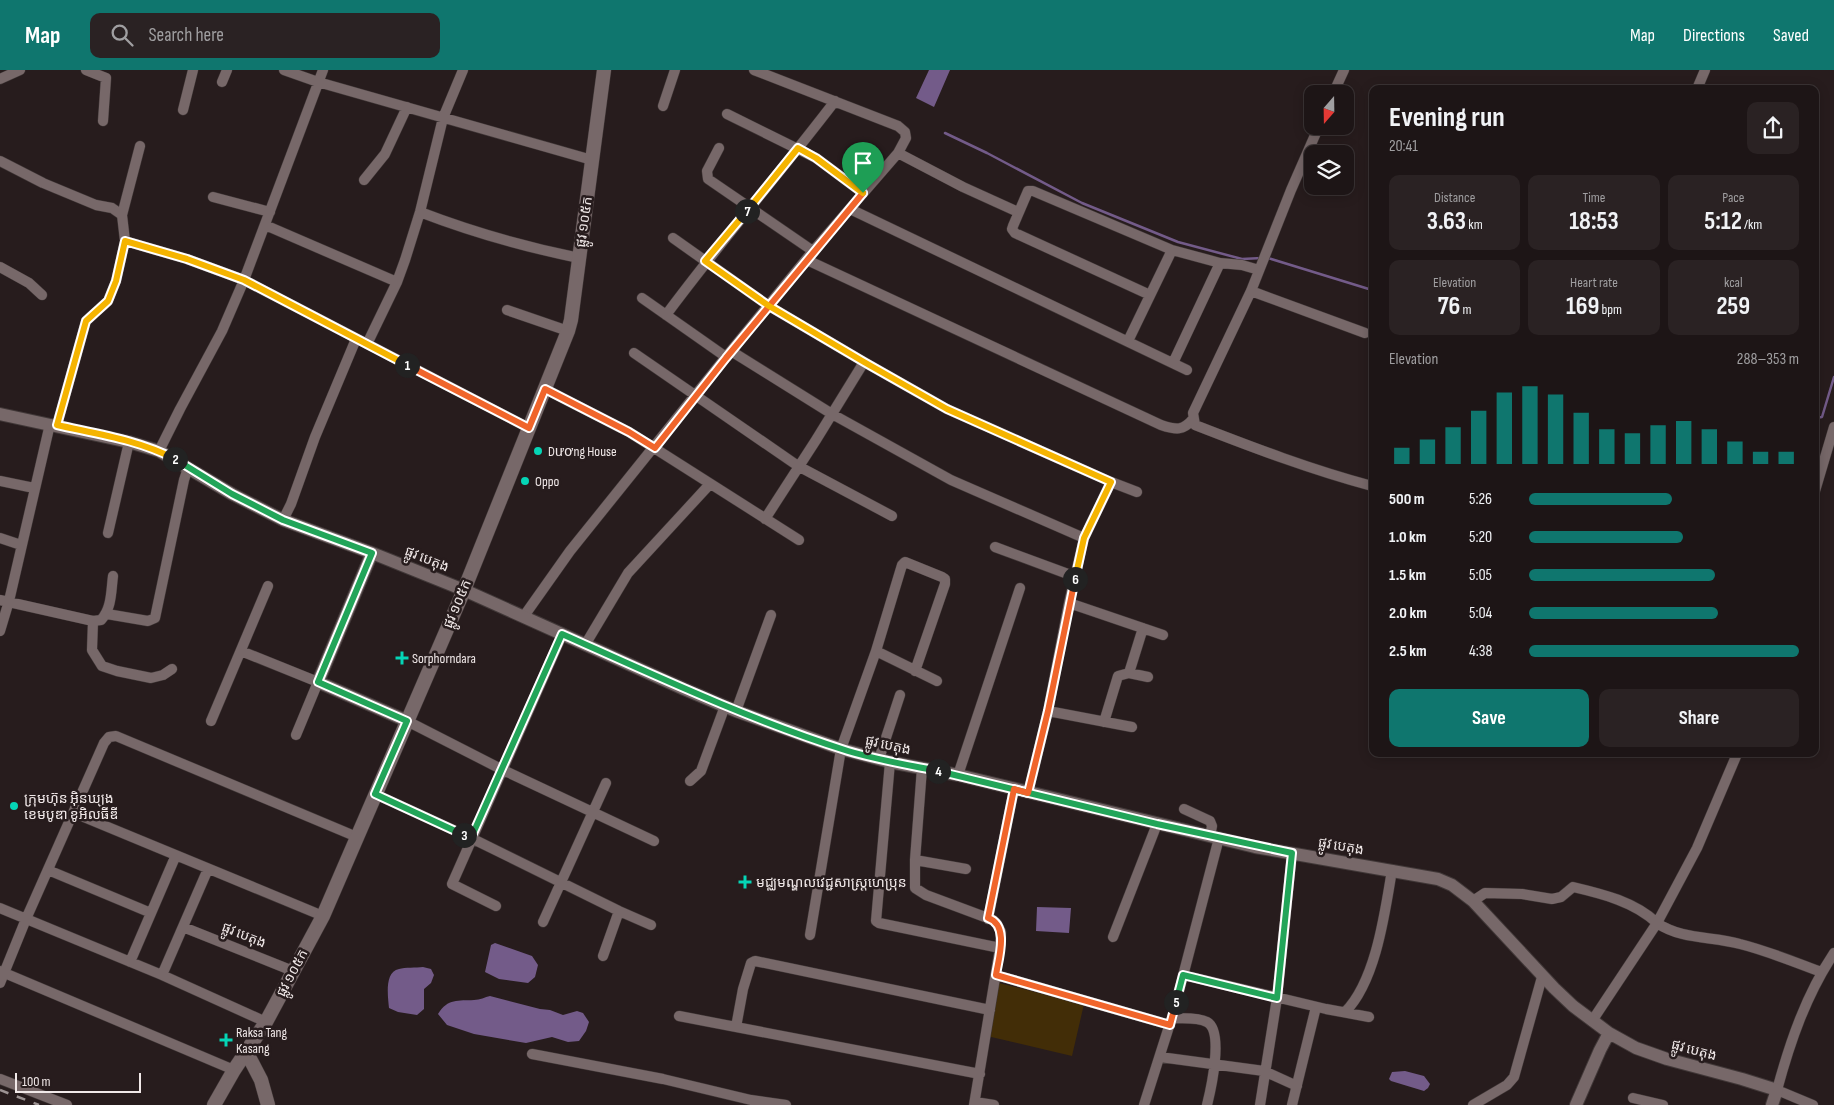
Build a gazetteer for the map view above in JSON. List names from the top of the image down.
{
  "streets": {
    "main road": ["ផ្លូវ ១០៥ក"],
    "street": ["ផ្លូវ បេតុង"]
  },
  "crossings": [
    ["ផ្លូវ ១០៥ក", "ផ្លូវ បេតុង"]
  ],
  "places": {
    "other": ["Dương House", "Oppo", "ក្រុមហ៊ុន អ៊ិនឃ្យុង ខេមបូឌា ខូអិលធីឌី"],
    "health": ["Sorphorndara", "មជ្ឈមណ្ឌលវេជ្ជសាស្ត្រហេប្រុន", "Raksa Tang Kasang"]
  },
  "scale_bar": "100 m",
  "north": "bottom",
  "page": {
    "header": "Map",
    "search": "Search here",
    "nav": ["Map", "Directions", "Saved"],
    "heading": ["Evening run", "20:41"],
    "stats": [
      ["Distance", "3.63 km"],
      ["Time", "18:53"],
      ["Pace", "5:12 /km"],
      ["Elevation", "76 m"],
      ["Heart rate", "169 bpm"],
      ["kcal", "259"]
    ],
    "pins": [
      "7",
      "1",
      "2",
      "6",
      "4",
      "3",
      "5"
    ],
    "chart": ["Elevation", "288–353 m"],
    "list": [
      {
        "name": "500 m",
        "note": "5:26"
      },
      {
        "name": "1.0 km",
        "note": "5:20"
      },
      {
        "name": "1.5 km",
        "note": "5:05"
      },
      {
        "name": "2.0 km",
        "note": "5:04"
      },
      {
        "name": "2.5 km",
        "note": "4:38"
      }
    ],
    "buttons": ["Save", "Share"],
    "scale": "100 m"
  }
}
